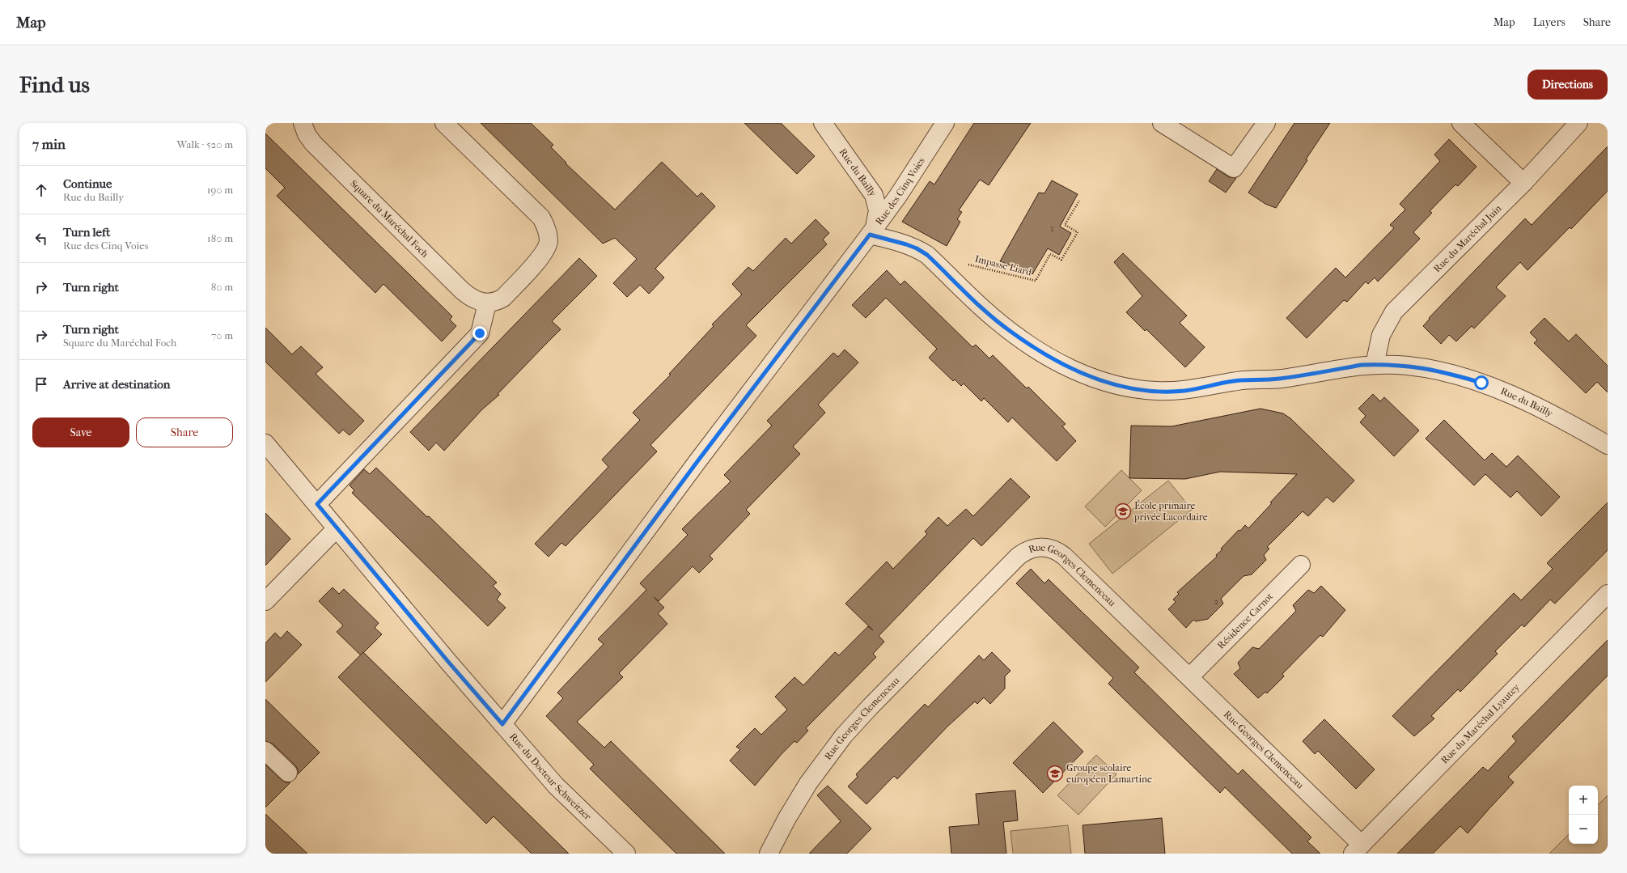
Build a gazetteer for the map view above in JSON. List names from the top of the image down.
{
  "streets": {
    "street": [
      "Rue du Bailly",
      "Rue des Cinq Voies",
      "Square du Maréchal Foch",
      "Rue du Maréchal Juin",
      "Rue Georges Clemenceau",
      "Résidence Carnot",
      "Rue du Maréchal Lyautey",
      "Rue du Docteur Schweitzer"
    ],
    "path": ["Impasse Liard"]
  },
  "crossings": [
    ["Rue du Bailly", "Rue des Cinq Voies"],
    ["Rue du Bailly", "Rue du Maréchal Juin"],
    ["Rue des Cinq Voies", "Rue du Docteur Schweitzer"],
    ["Rue Georges Clemenceau", "Résidence Carnot"],
    ["Rue Georges Clemenceau", "Rue du Maréchal Lyautey"]
  ],
  "places": {
    "school or university": ["École primaire privée Lacordaire", "Groupe scolaire européen Lamartine"]
  },
  "house_numbers": ["3", "2"],
  "page": {
    "header": "Map",
    "nav": ["Map", "Layers", "Share"],
    "buttons": [
      "Directions",
      ["Save", "Share"]
    ],
    "title": "Find us",
    "heading": ["7 min", "Walk · 520 m"],
    "list": [
      ["Continue", "Rue du Bailly", "190 m"],
      ["Turn left", "Rue des Cinq Voies", "180 m"],
      ["Turn right", "80 m"],
      ["Turn right", "Square du Maréchal Foch", "70 m"],
      "Arrive at destination"
    ],
    "map_buttons": ["+", "−"]
  }
}
